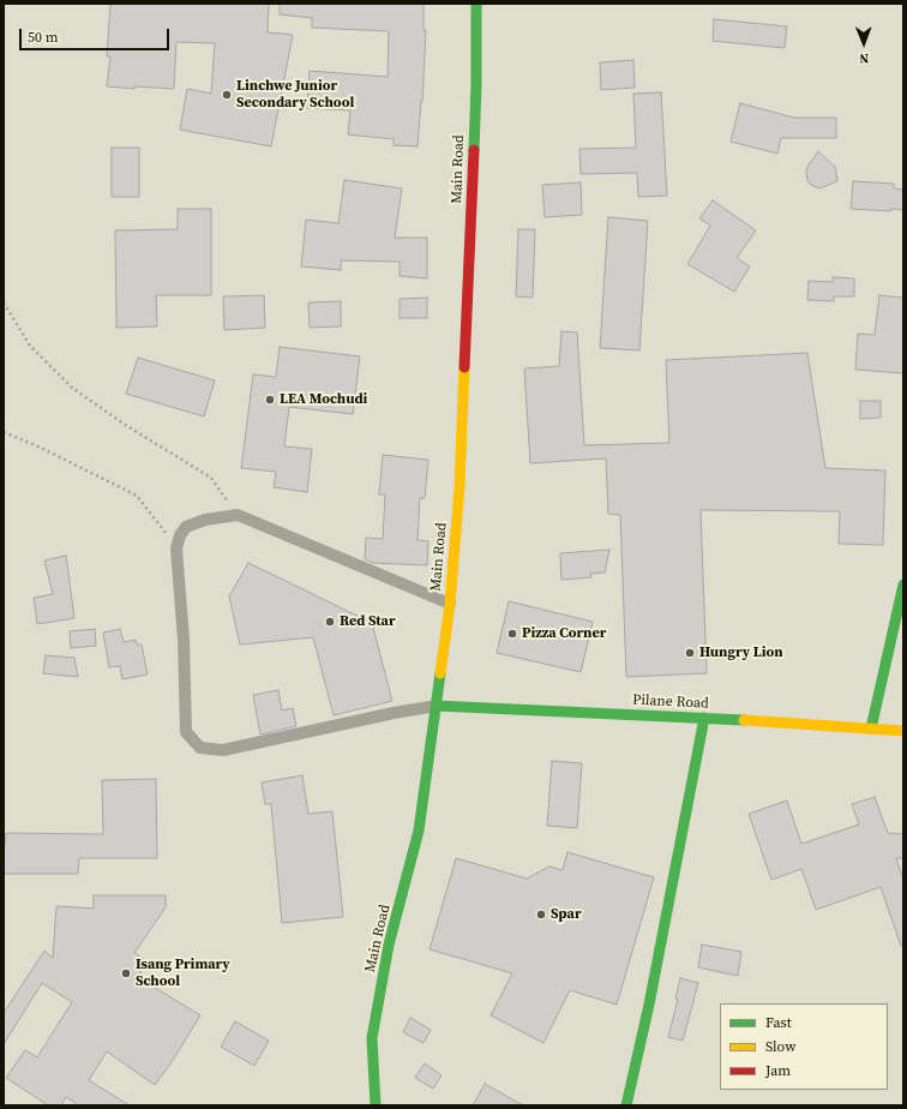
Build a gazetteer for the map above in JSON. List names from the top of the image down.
{
  "streets": {
    "main road": ["Main Road", "Pilane Road"]
  },
  "crossings": [
    ["Main Road", "Pilane Road"]
  ],
  "places": [
    "Linchwe Junior Secondary School",
    "LEA Mochudi",
    "Red Star",
    "Pizza Corner",
    "Hungry Lion",
    "Spar",
    "Isang Primary School"
  ],
  "legend": ["Fast", "Slow", "Jam"],
  "scale_bar": "50 m",
  "north": "bottom"
}
